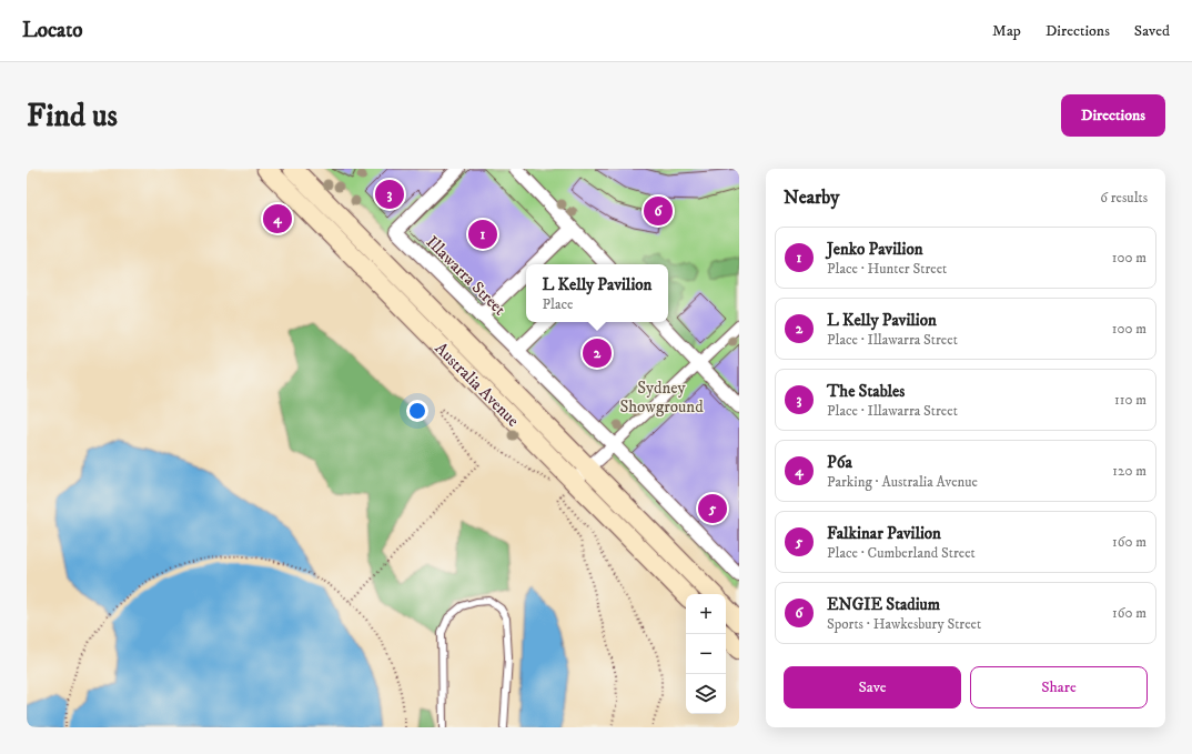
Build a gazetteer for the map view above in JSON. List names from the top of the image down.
{
  "streets": {
    "main road": ["Australia Avenue"],
    "street": ["Illawarra Street"]
  },
  "parks": ["Sydney Showground"],
  "page": {
    "header": "Locato",
    "nav": ["Map", "Directions", "Saved"],
    "buttons": [
      "Directions",
      ["Save", "Share"]
    ],
    "title": "Find us",
    "heading": ["Nearby", "6 results"],
    "pins": [
      "3",
      "6",
      "4",
      "1",
      "2",
      "5"
    ],
    "list": [
      {
        "mark": "1",
        "name": "Jenko Pavilion",
        "note": "Place · Hunter Street",
        "value": "100 m"
      },
      {
        "mark": "2",
        "name": "L Kelly Pavilion",
        "note": "Place · Illawarra Street",
        "value": "100 m"
      },
      {
        "mark": "3",
        "name": "The Stables",
        "note": "Place · Illawarra Street",
        "value": "110 m"
      },
      {
        "mark": "4",
        "name": "P6a",
        "note": "Parking · Australia Avenue",
        "value": "120 m"
      },
      {
        "mark": "5",
        "name": "Falkinar Pavilion",
        "note": "Place · Cumberland Street",
        "value": "160 m"
      },
      {
        "mark": "6",
        "name": "ENGIE Stadium",
        "note": "Sports · Hawkesbury Street",
        "value": "160 m"
      }
    ],
    "popup": ["L Kelly Pavilion", "Place"],
    "map_buttons": ["+", "−"]
  }
}
